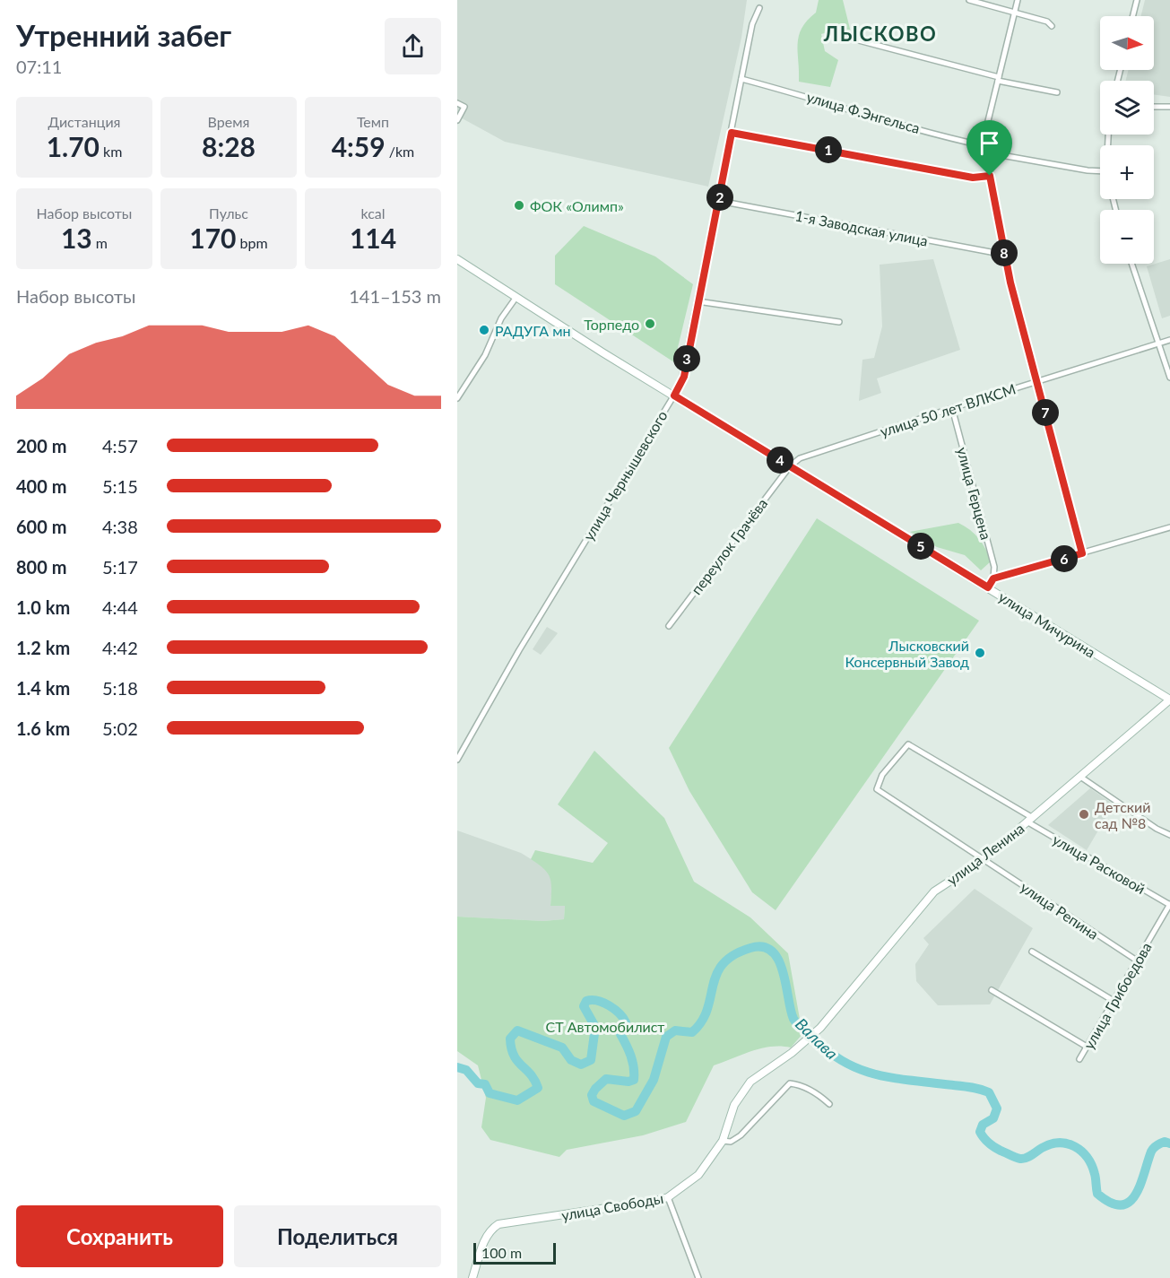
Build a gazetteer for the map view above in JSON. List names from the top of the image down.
{
  "streets": {
    "main road": ["улица Мичурина", "улица Ленина", "улица Свободы"],
    "street": [
      "улица Ф.Энгельса",
      "1-я Заводская улица",
      "улица 50 лет ВЛКСМ",
      "улица Чернышевского",
      "улица Герцена",
      "переулок Грачёва",
      "улица Расковой",
      "улица Репина",
      "улица Грибоедова"
    ]
  },
  "crossings": [
    ["улица Ф.Энгельса", "улица Чернышевского"],
    ["1-я Заводская улица", "улица Чернышевского"],
    ["улица 50 лет ВЛКСМ", "улица Герцена"],
    ["улица 50 лет ВЛКСМ", "переулок Грачёва"],
    ["улица 50 лет ВЛКСМ", "улица Мичурина"],
    ["улица Чернышевского", "улица Мичурина"],
    ["переулок Грачёва", "улица Мичурина"],
    ["улица Мичурина", "улица Ленина"],
    ["улица Ленина", "улица Расковой"],
    ["улица Ленина", "улица Репина"],
    ["улица Ленина", "улица Свободы"],
    ["улица Расковой", "улица Репина"],
    ["улица Расковой", "улица Грибоедова"],
    ["улица Репина", "улица Грибоедова"]
  ],
  "districts": ["ЛЫСКОВО"],
  "water": ["Валава"],
  "parks": ["СТ Автомобилист"],
  "places": [
    "ФОК «Олимп»",
    "Торпедо",
    "РАДУГА мн",
    "Лысковский Консервный Завод",
    "Детский сад №8"
  ],
  "scale_bar": "100 m",
  "north": "right",
  "page": {
    "heading": ["Утренний забег", "07:11"],
    "map_buttons": ["+", "−"],
    "stats": [
      ["Дистанция", "1.70 km"],
      ["Время", "8:28"],
      ["Темп", "4:59 /km"],
      ["Набор высоты", "13 m"],
      ["Пульс", "170 bpm"],
      ["kcal", "114"]
    ],
    "pins": [
      "1",
      "2",
      "8",
      "3",
      "7",
      "4",
      "5",
      "6"
    ],
    "chart": ["Набор высоты", "141–153 m"],
    "list": [
      {
        "name": "200 m",
        "note": "4:57"
      },
      {
        "name": "400 m",
        "note": "5:15"
      },
      {
        "name": "600 m",
        "note": "4:38"
      },
      {
        "name": "800 m",
        "note": "5:17"
      },
      {
        "name": "1.0 km",
        "note": "4:44"
      },
      {
        "name": "1.2 km",
        "note": "4:42"
      },
      {
        "name": "1.4 km",
        "note": "5:18"
      },
      {
        "name": "1.6 km",
        "note": "5:02"
      }
    ],
    "buttons": ["Сохранить", "Поделиться"],
    "scale": "100 m"
  }
}
